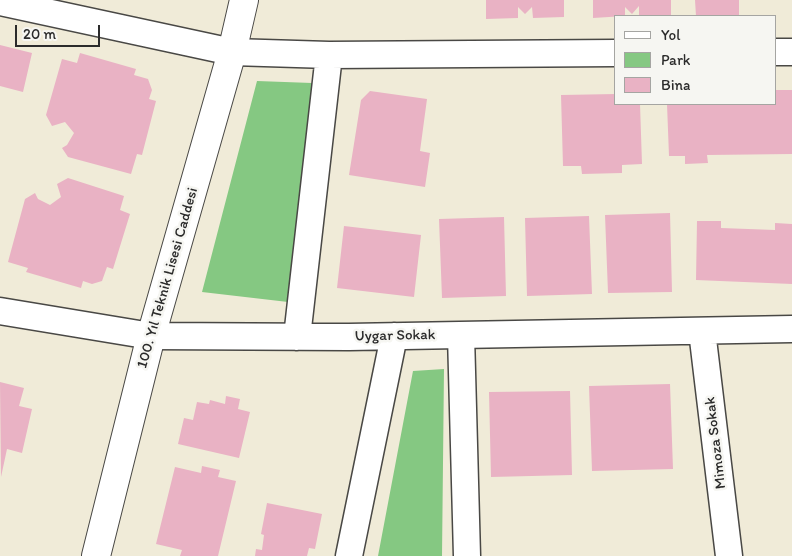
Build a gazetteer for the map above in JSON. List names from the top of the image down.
{
  "streets": {
    "main road": ["100. Yıl Teknik Lisesi Caddesi"],
    "street": ["Uygar Sokak", "Mimoza Sokak"]
  },
  "crossings": [
    ["100. Yıl Teknik Lisesi Caddesi", "Uygar Sokak"],
    ["Uygar Sokak", "Mimoza Sokak"]
  ],
  "legend": ["Yol", "Park", "Bina"],
  "scale_bar": "20 m"
}
